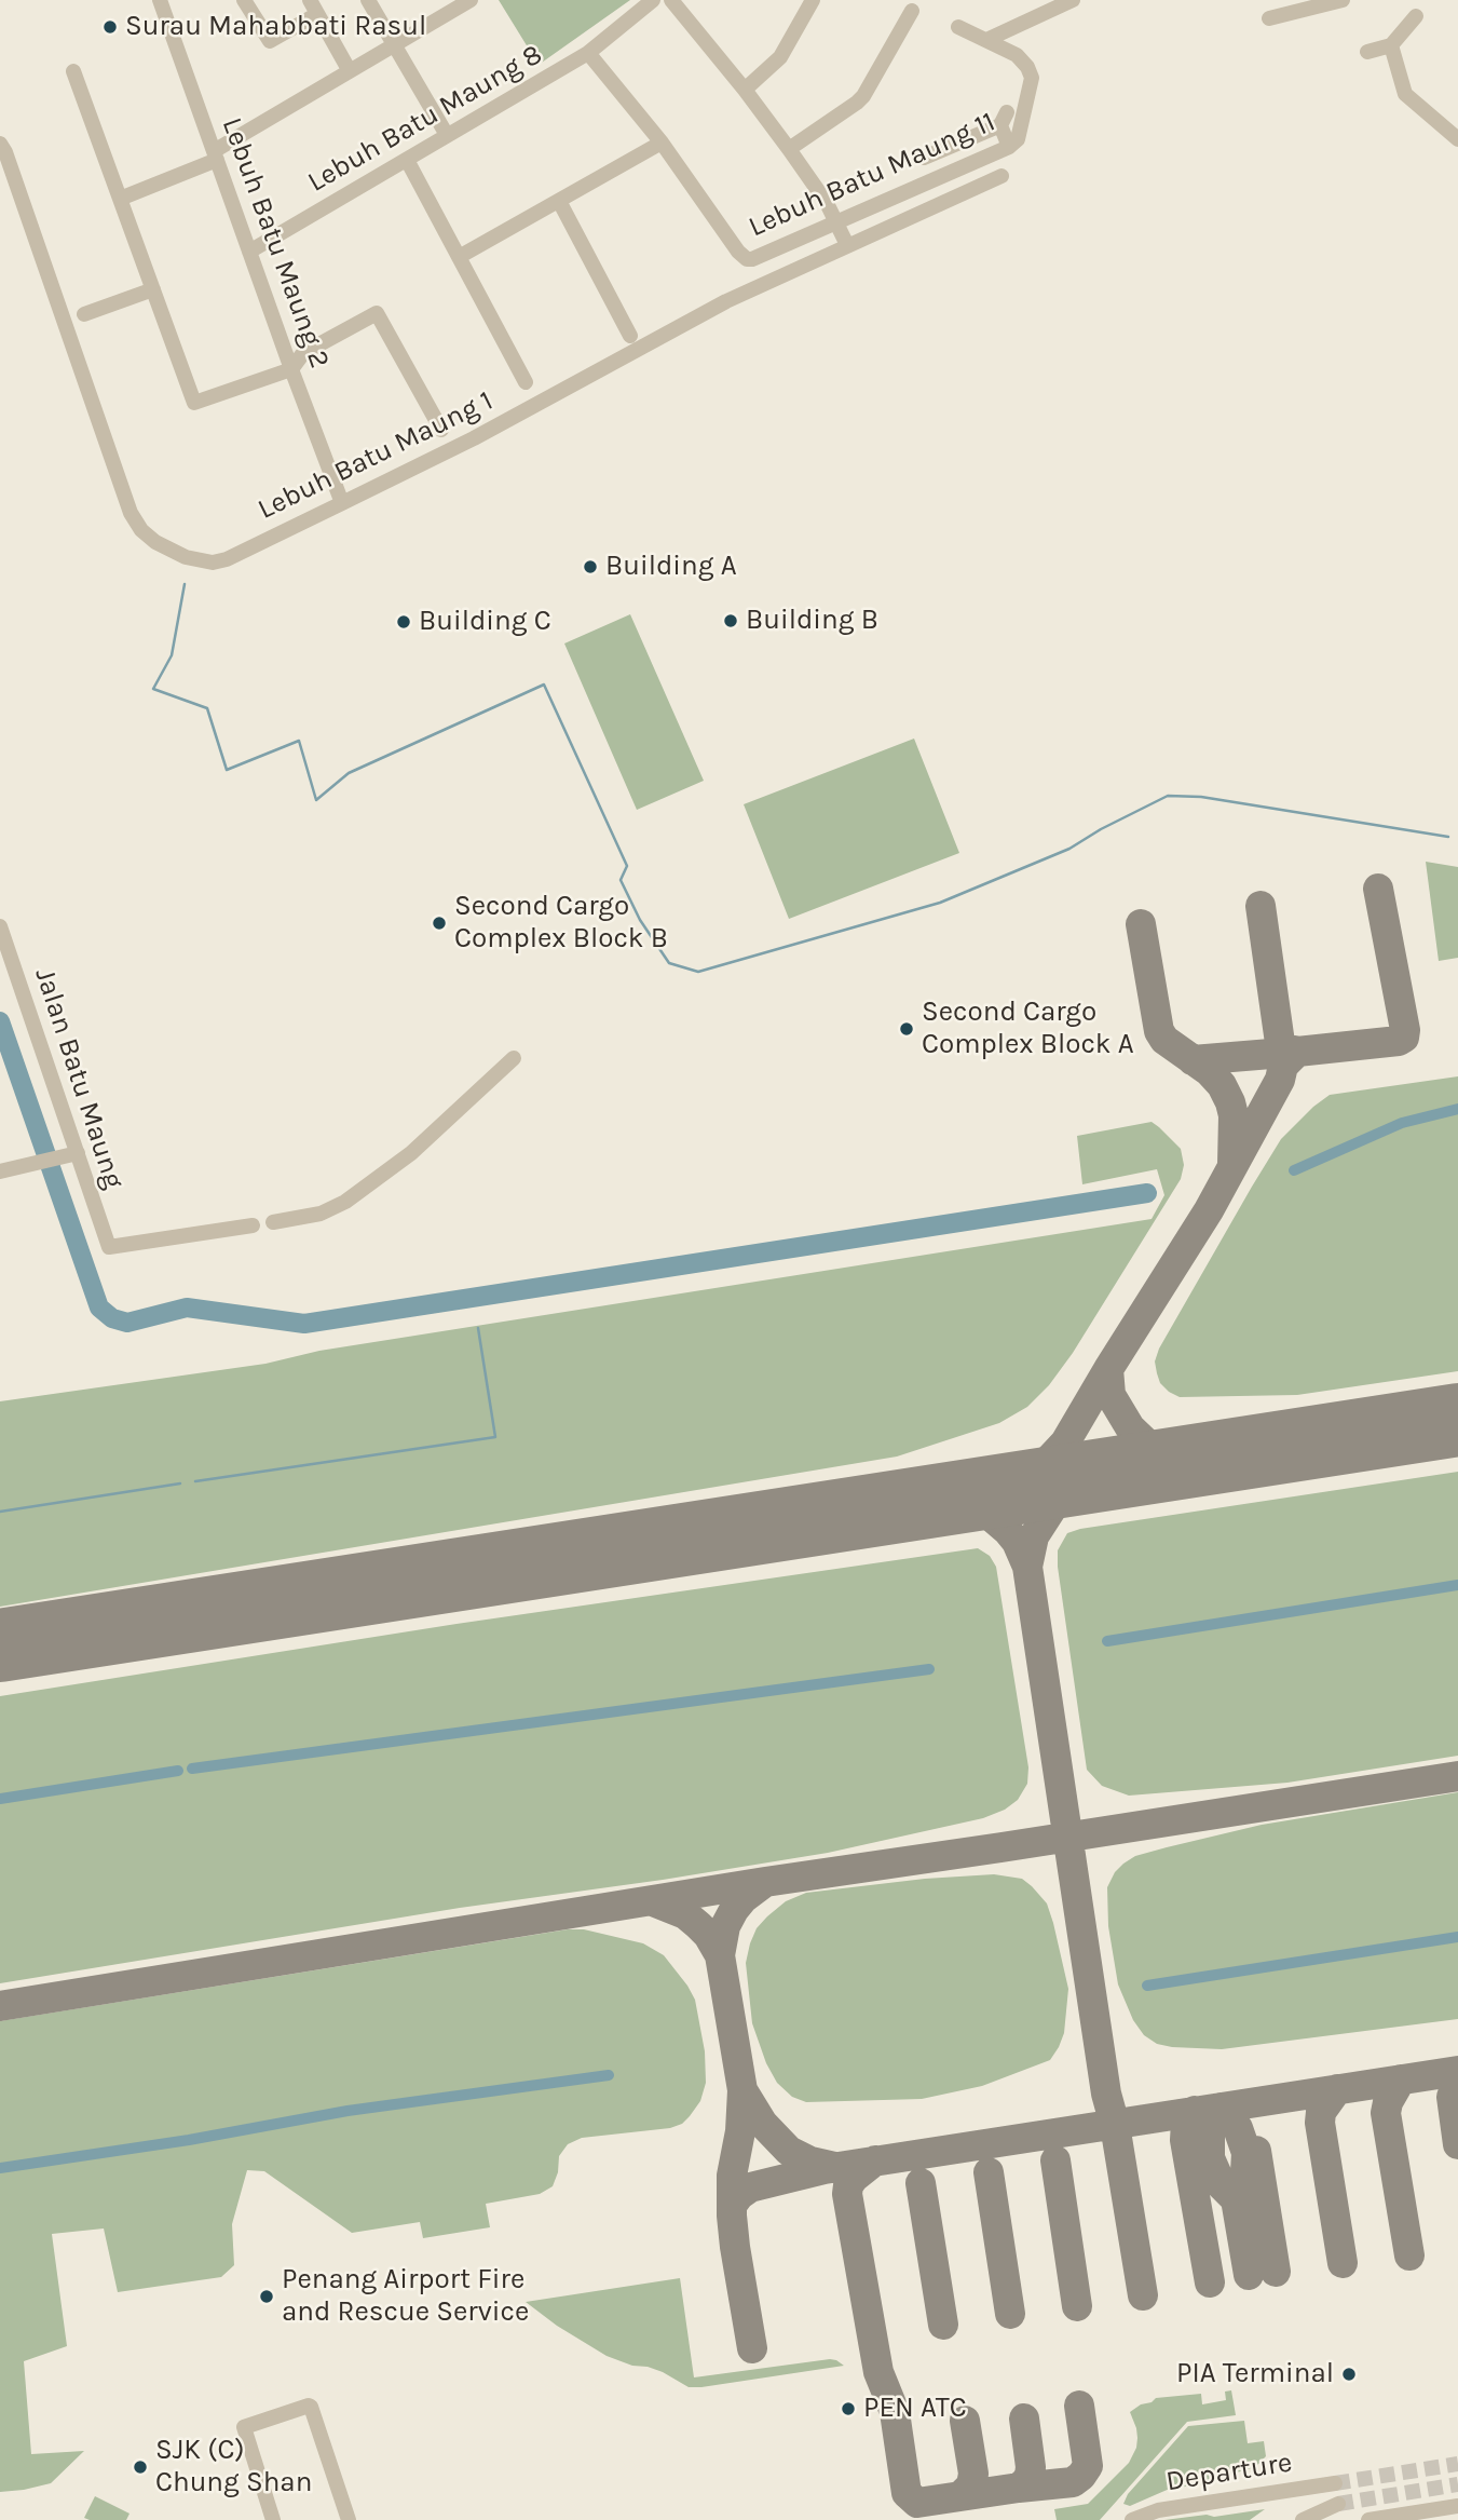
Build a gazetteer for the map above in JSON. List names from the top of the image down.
{
  "streets": {
    "street": [
      "Lebuh Batu Maung 8",
      "Lebuh Batu Maung 11",
      "Lebuh Batu Maung 2",
      "Lebuh Batu Maung 1",
      "Jalan Batu Maung",
      "Departure"
    ]
  },
  "crossings": [
    ["Lebuh Batu Maung 8", "Lebuh Batu Maung 11"],
    ["Lebuh Batu Maung 8", "Lebuh Batu Maung 2"],
    ["Lebuh Batu Maung 2", "Lebuh Batu Maung 1"]
  ],
  "places": [
    "Surau Mahabbati Rasul",
    "Building A",
    "Building B",
    "Building C",
    "Second Cargo Complex Block B",
    "Second Cargo Complex Block A",
    "Penang Airport Fire and Rescue Service",
    "PIA Terminal",
    "PEN ATC",
    "SJK (C) Chung Shan"
  ]
}
